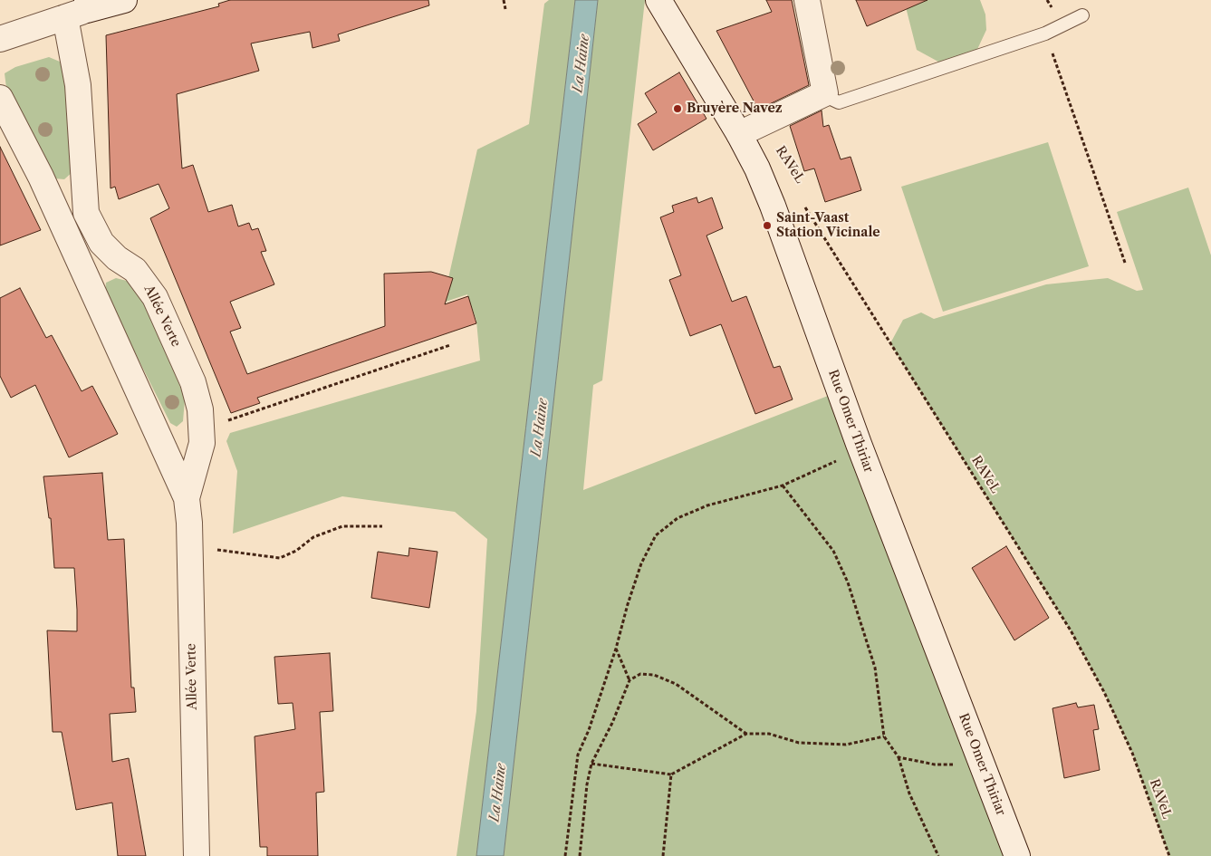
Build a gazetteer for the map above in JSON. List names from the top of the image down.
{
  "streets": {
    "street": ["Allée Verte", "Rue Omer Thiriar"],
    "path": ["RAVeL"]
  },
  "water": ["La Haine"],
  "places": ["Bruyère Navez", "Saint-Vaast Station Vicinale"]
}
